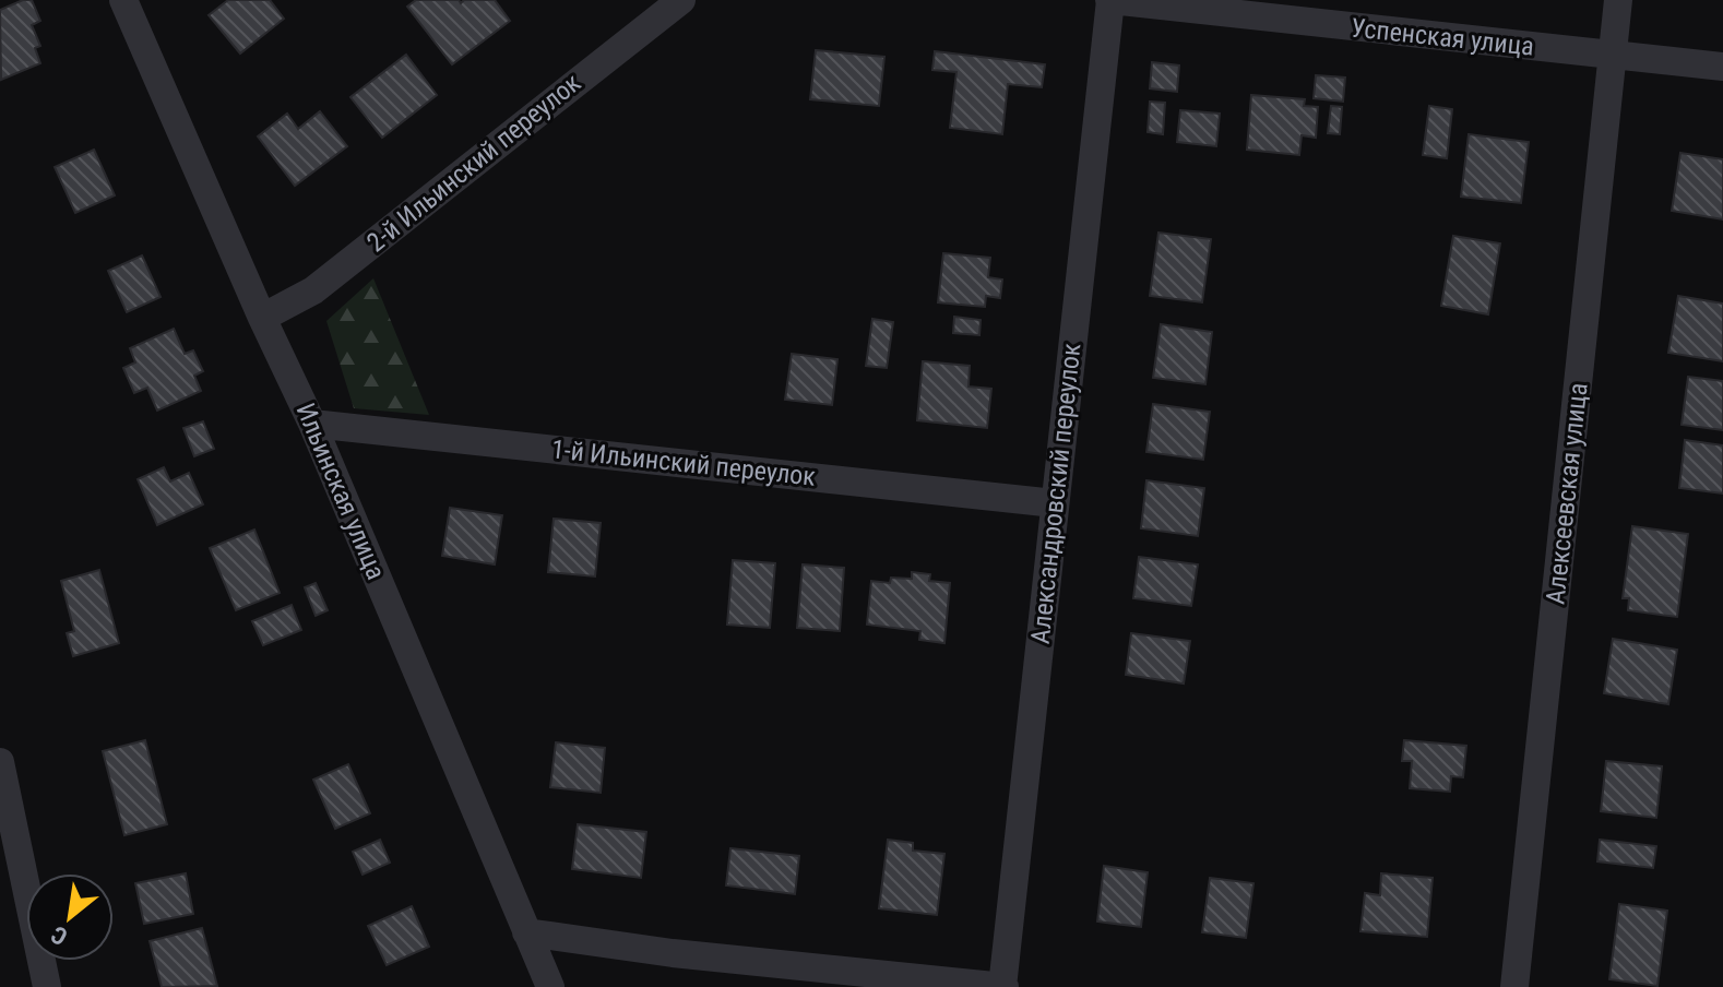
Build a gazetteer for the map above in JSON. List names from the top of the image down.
{
  "streets": {
    "street": [
      "Успенская улица",
      "2-й Ильинский переулок",
      "1-й Ильинский переулок",
      "Ильинская улица",
      "Александровский переулок",
      "Алексеевская улица"
    ]
  },
  "crossings": [
    ["Успенская улица", "Александровский переулок"],
    ["Успенская улица", "Алексеевская улица"],
    ["2-й Ильинский переулок", "Ильинская улица"],
    ["1-й Ильинский переулок", "Ильинская улица"],
    ["1-й Ильинский переулок", "Александровский переулок"]
  ],
  "north": "bottom left"
}
